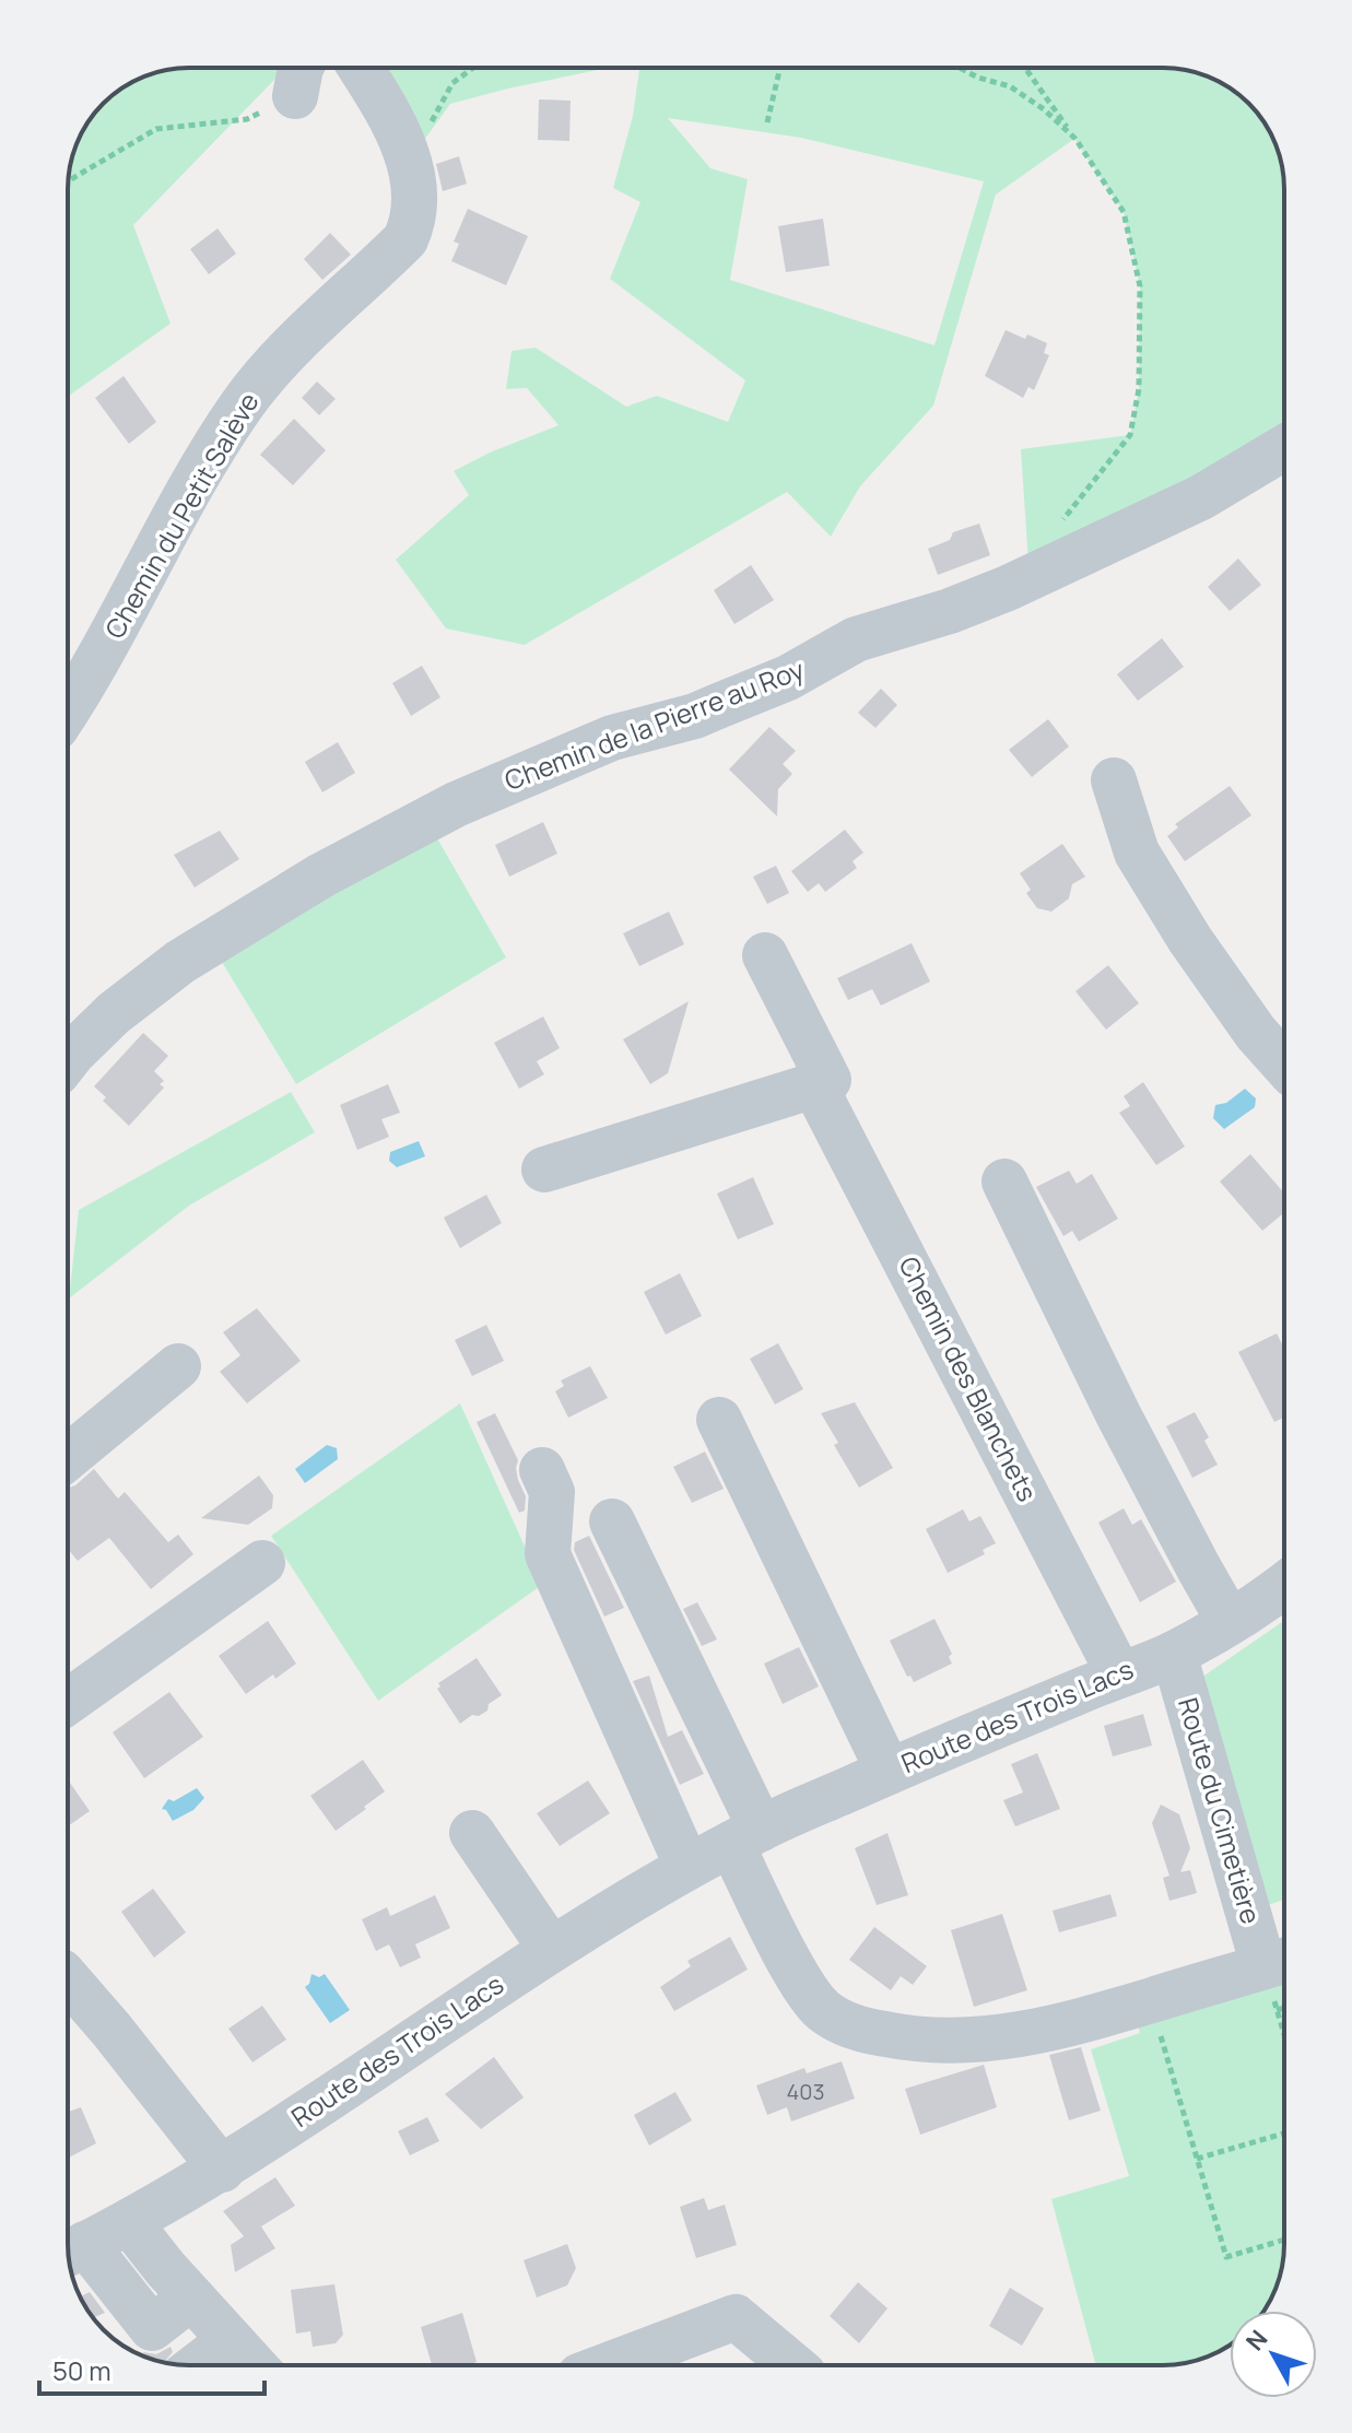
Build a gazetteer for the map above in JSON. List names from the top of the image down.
{
  "streets": {
    "street": [
      "Chemin du Petit Salève",
      "Chemin de la Pierre au Roy",
      "Chemin des Blanchets",
      "Route des Trois Lacs",
      "Route du Cimetière"
    ]
  },
  "crossings": [
    ["Chemin des Blanchets", "Route des Trois Lacs"],
    ["Route des Trois Lacs", "Route du Cimetière"]
  ],
  "house_numbers": ["403"],
  "scale_bar": "50 m",
  "north": "top left"
}
